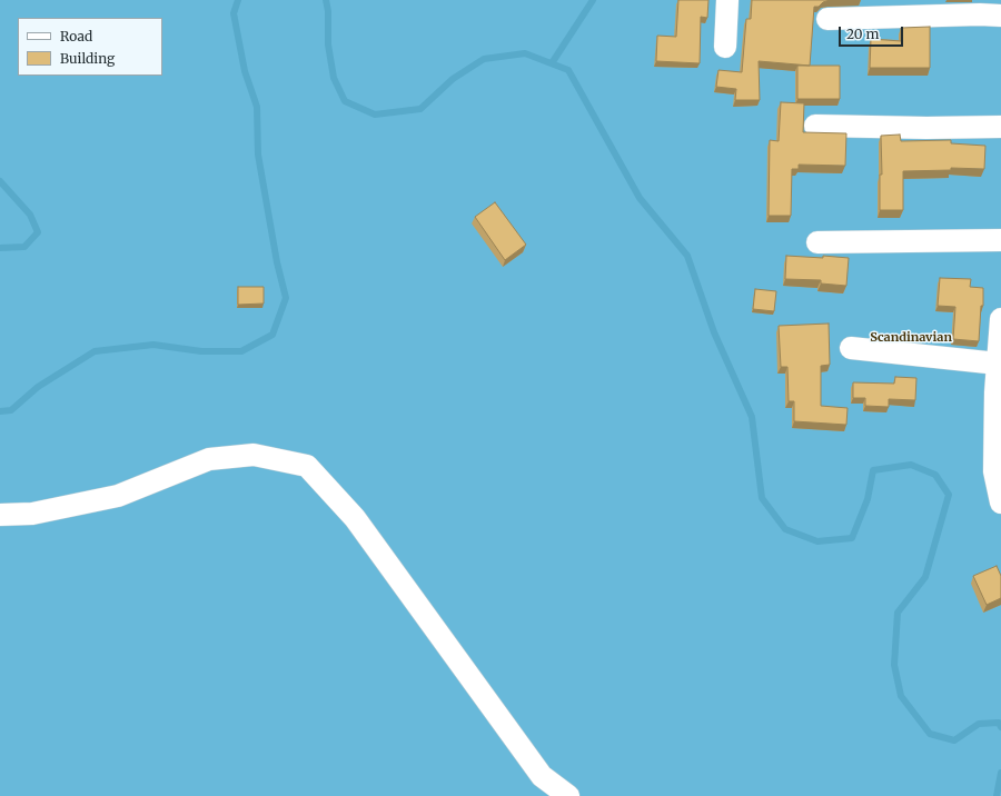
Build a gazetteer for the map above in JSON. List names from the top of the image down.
{
  "districts": ["Scandinavian"],
  "legend": ["Road", "Building"],
  "scale_bar": "20 m"
}
